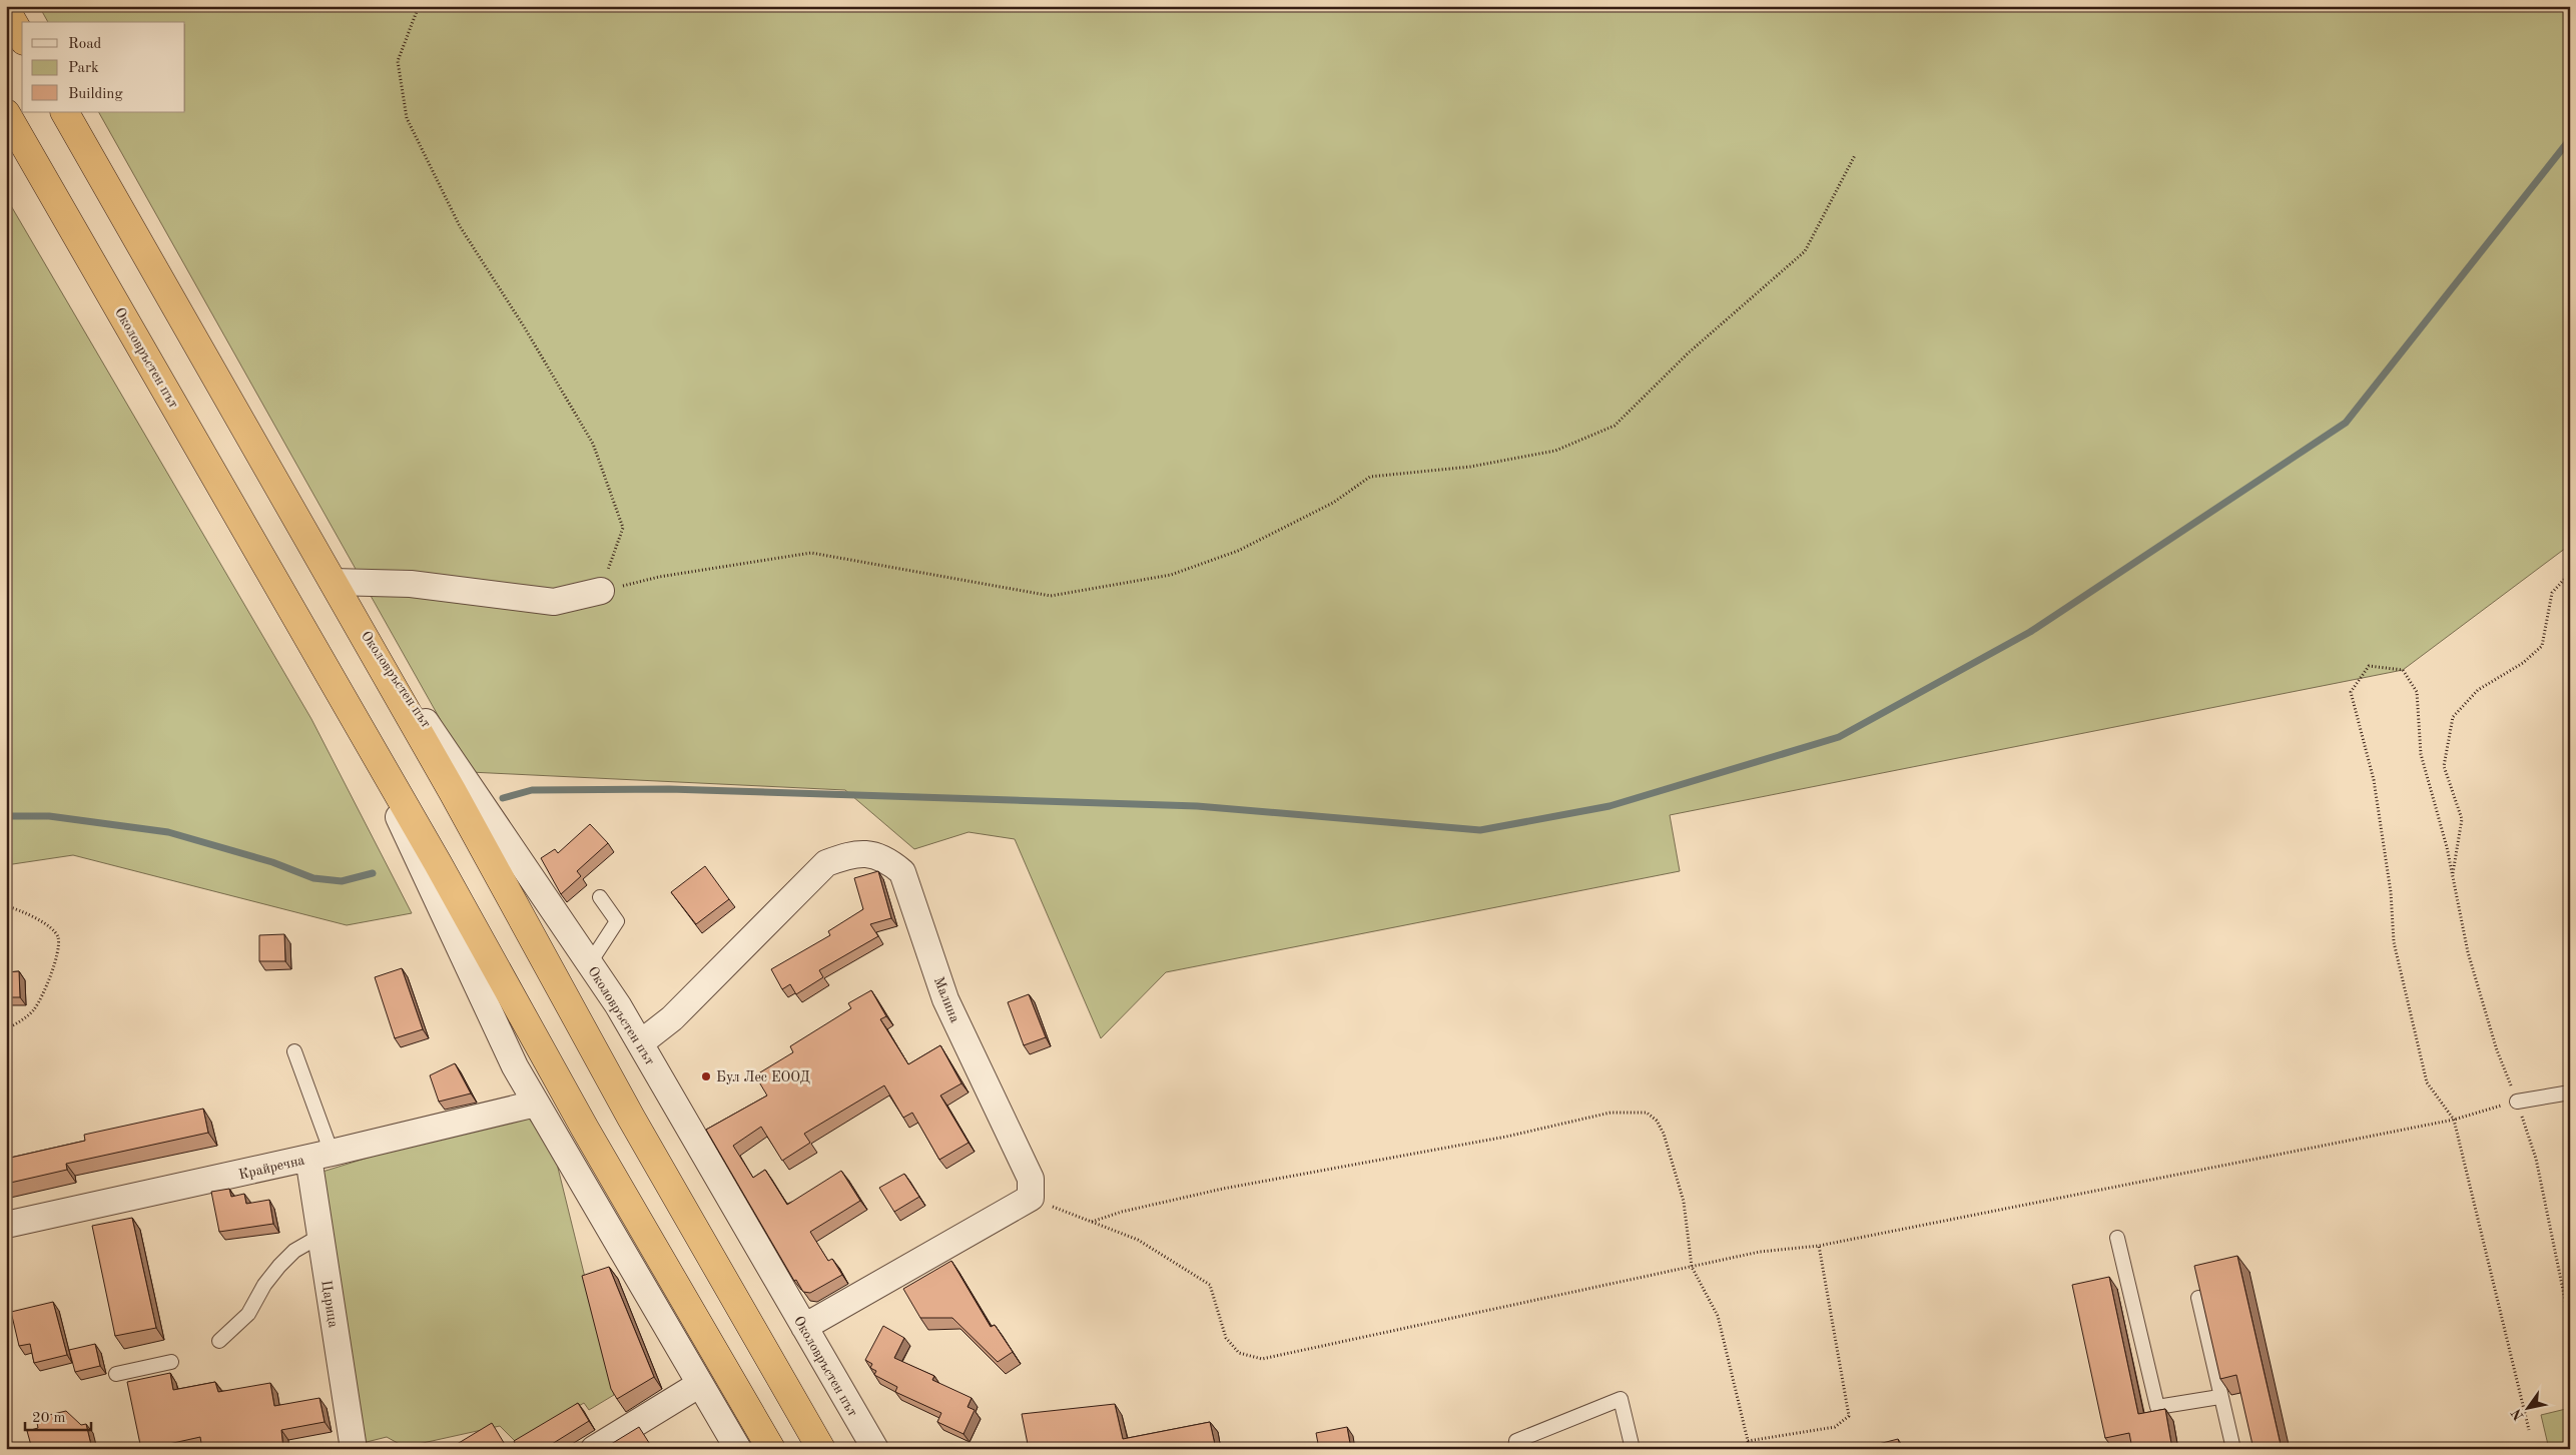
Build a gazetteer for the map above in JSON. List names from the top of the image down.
{
  "streets": {
    "highway": ["Околовръстен път"],
    "street": ["Малина", "Крайречна", "Царица"]
  },
  "crossings": [
    ["Околовръстен път", "Малина"],
    ["Околовръстен път", "Крайречна"],
    ["Крайречна", "Царица"]
  ],
  "places": ["Бул Лес ЕООД"],
  "legend": ["Road", "Park", "Building"],
  "scale_bar": "20 m",
  "north": "bottom left"
}
